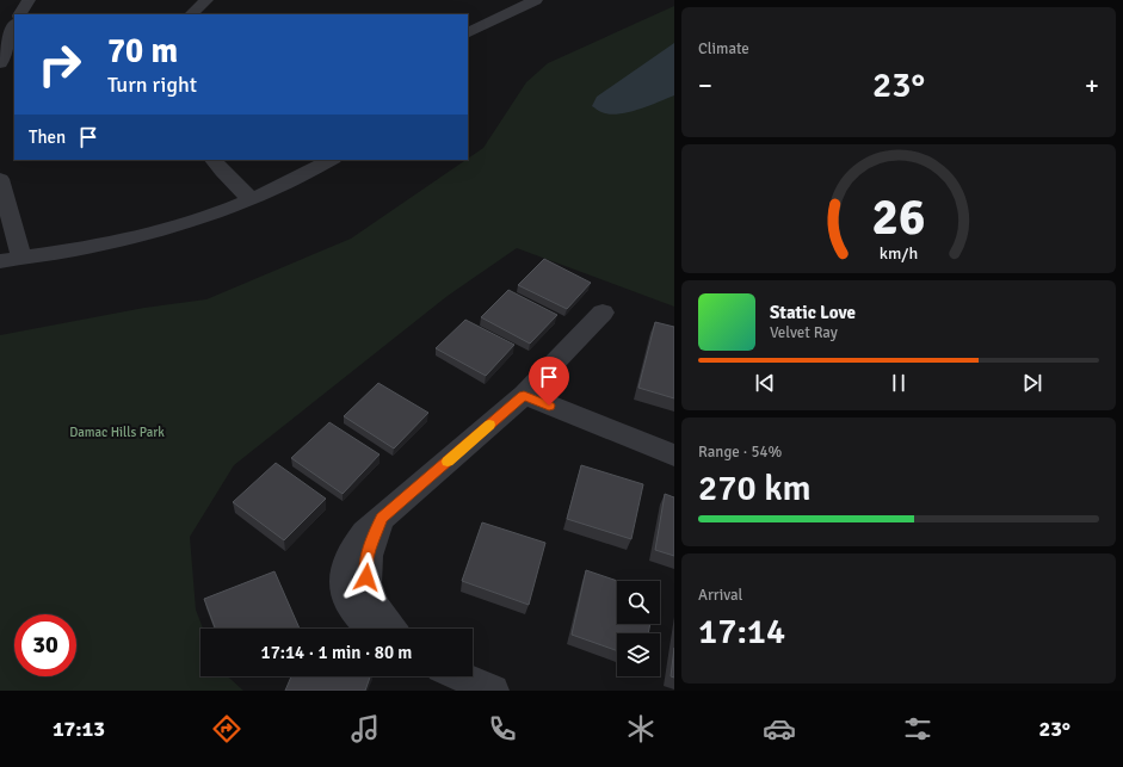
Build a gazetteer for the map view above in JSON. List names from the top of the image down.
{
  "parks": ["Damac Hills Park"],
  "page": {
    "tile": [
      "Climate",
      ["Range · 54%", "270 km"],
      ["Arrival", "17:14"]
    ],
    "turn": ["70 m", "Turn right"],
    "heat": ["−", "23°", "+"],
    "then": "Then",
    "song": ["Static Love", "Velvet Ray"],
    "limit": "30",
    "trip": "17:14 · 1 min · 80 m",
    "tabs": ["17:13", "23°"],
    "gauge": ["26", "km/h"]
  }
}
